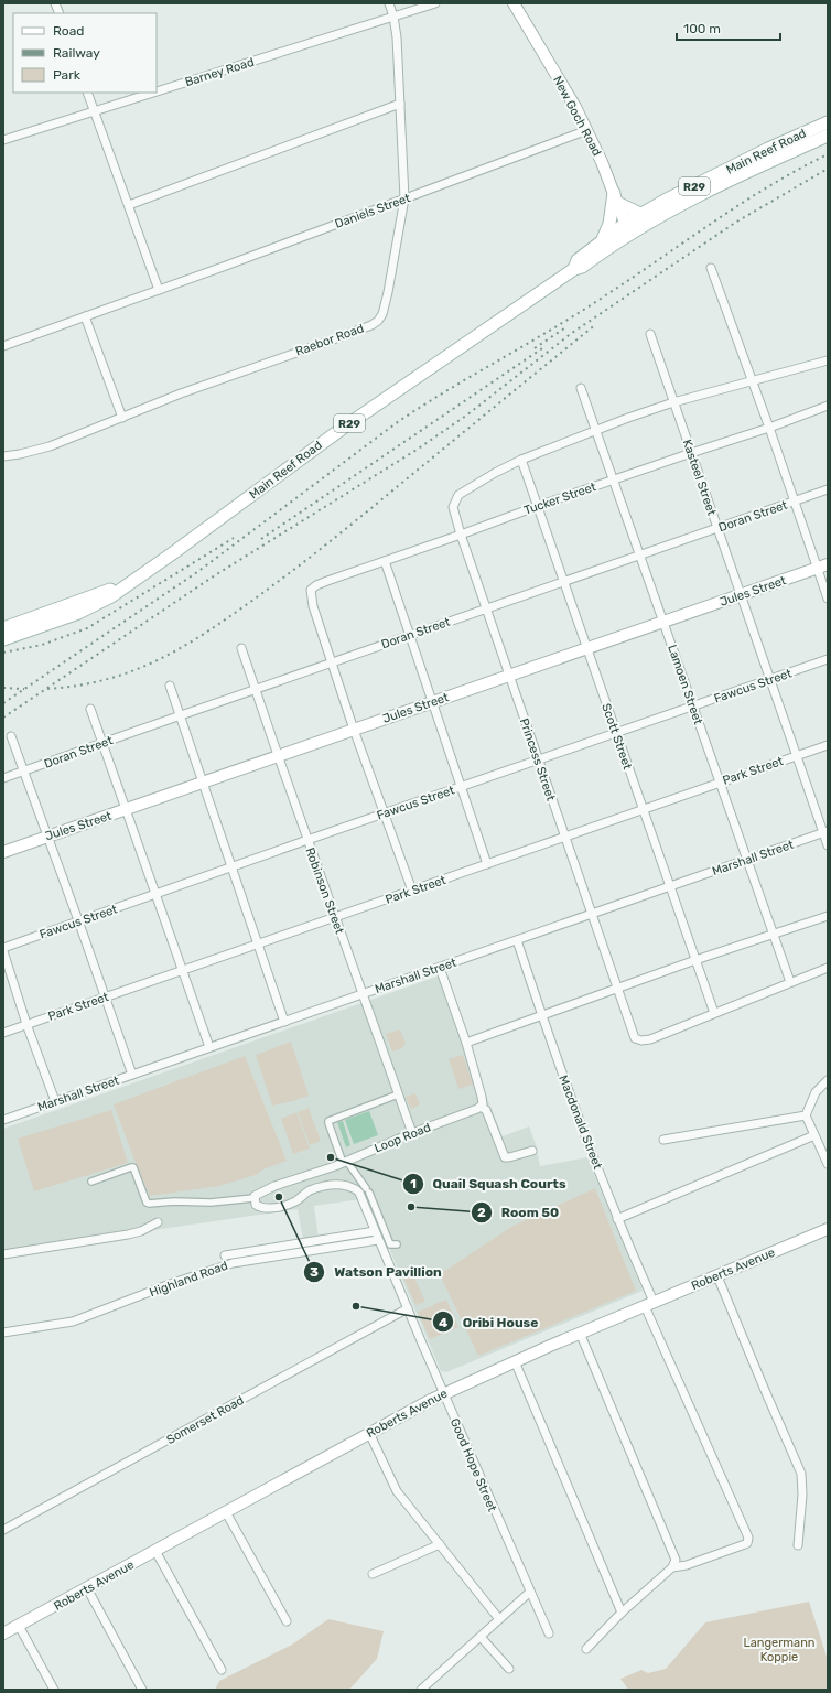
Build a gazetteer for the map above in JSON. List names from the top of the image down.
{
  "streets": {
    "main road": [
      "New Goch Road",
      "Main Reef Road",
      "R29",
      "Jules Street",
      "Roberts Avenue"
    ],
    "street": [
      "Barney Road",
      "Daniels Street",
      "Raebor Road",
      "Kasteel Street",
      "Tucker Street",
      "Doran Street",
      "Lamoen Street",
      "Fawcus Street",
      "Scott Street",
      "Princess Street",
      "Park Street",
      "Marshall Street",
      "Robinson Street",
      "Macdonald Street",
      "Loop Road",
      "Highland Road",
      "Somerset Road",
      "Good Hope Street"
    ]
  },
  "crossings": [
    ["Barney Road", "Raebor Road"],
    ["New Goch Road", "Main Reef Road"],
    ["New Goch Road", "Daniels Street"],
    ["Daniels Street", "Raebor Road"],
    ["Kasteel Street", "Tucker Street"],
    ["Kasteel Street", "Doran Street"],
    ["Kasteel Street", "Jules Street"],
    ["Kasteel Street", "Fawcus Street"],
    ["Kasteel Street", "Princess Street"],
    ["Kasteel Street", "Park Street"],
    ["Kasteel Street", "Marshall Street"],
    ["Tucker Street", "Doran Street"],
    ["Tucker Street", "Lamoen Street"],
    ["Tucker Street", "Scott Street"],
    ["Tucker Street", "Princess Street"],
    ["Doran Street", "Lamoen Street"],
    ["Doran Street", "Scott Street"],
    ["Doran Street", "Princess Street"],
    ["Doran Street", "Robinson Street"],
    ["Jules Street", "Lamoen Street"],
    ["Jules Street", "Scott Street"],
    ["Jules Street", "Princess Street"],
    ["Jules Street", "Robinson Street"],
    ["Lamoen Street", "Fawcus Street"],
    ["Lamoen Street", "Princess Street"],
    ["Lamoen Street", "Park Street"],
    ["Lamoen Street", "Marshall Street"],
    ["Fawcus Street", "Scott Street"],
    ["Fawcus Street", "Princess Street"],
    ["Fawcus Street", "Robinson Street"],
    ["Scott Street", "Princess Street"],
    ["Scott Street", "Park Street"],
    ["Scott Street", "Marshall Street"],
    ["Princess Street", "Park Street"],
    ["Princess Street", "Marshall Street"],
    ["Park Street", "Robinson Street"],
    ["Marshall Street", "Robinson Street"],
    ["Marshall Street", "Macdonald Street"],
    ["Robinson Street", "Loop Road"],
    ["Macdonald Street", "Roberts Avenue"],
    ["Roberts Avenue", "Good Hope Street"],
    ["Highland Road", "Good Hope Street"],
    ["Somerset Road", "Good Hope Street"]
  ],
  "parks": ["Langermann Koppie"],
  "places": [
    "Quail Squash Courts",
    "Watson Pavillion",
    "Room 50",
    "Oribi House"
  ],
  "legend": ["Road", "Railway", "Park"],
  "scale_bar": "100 m"
}
